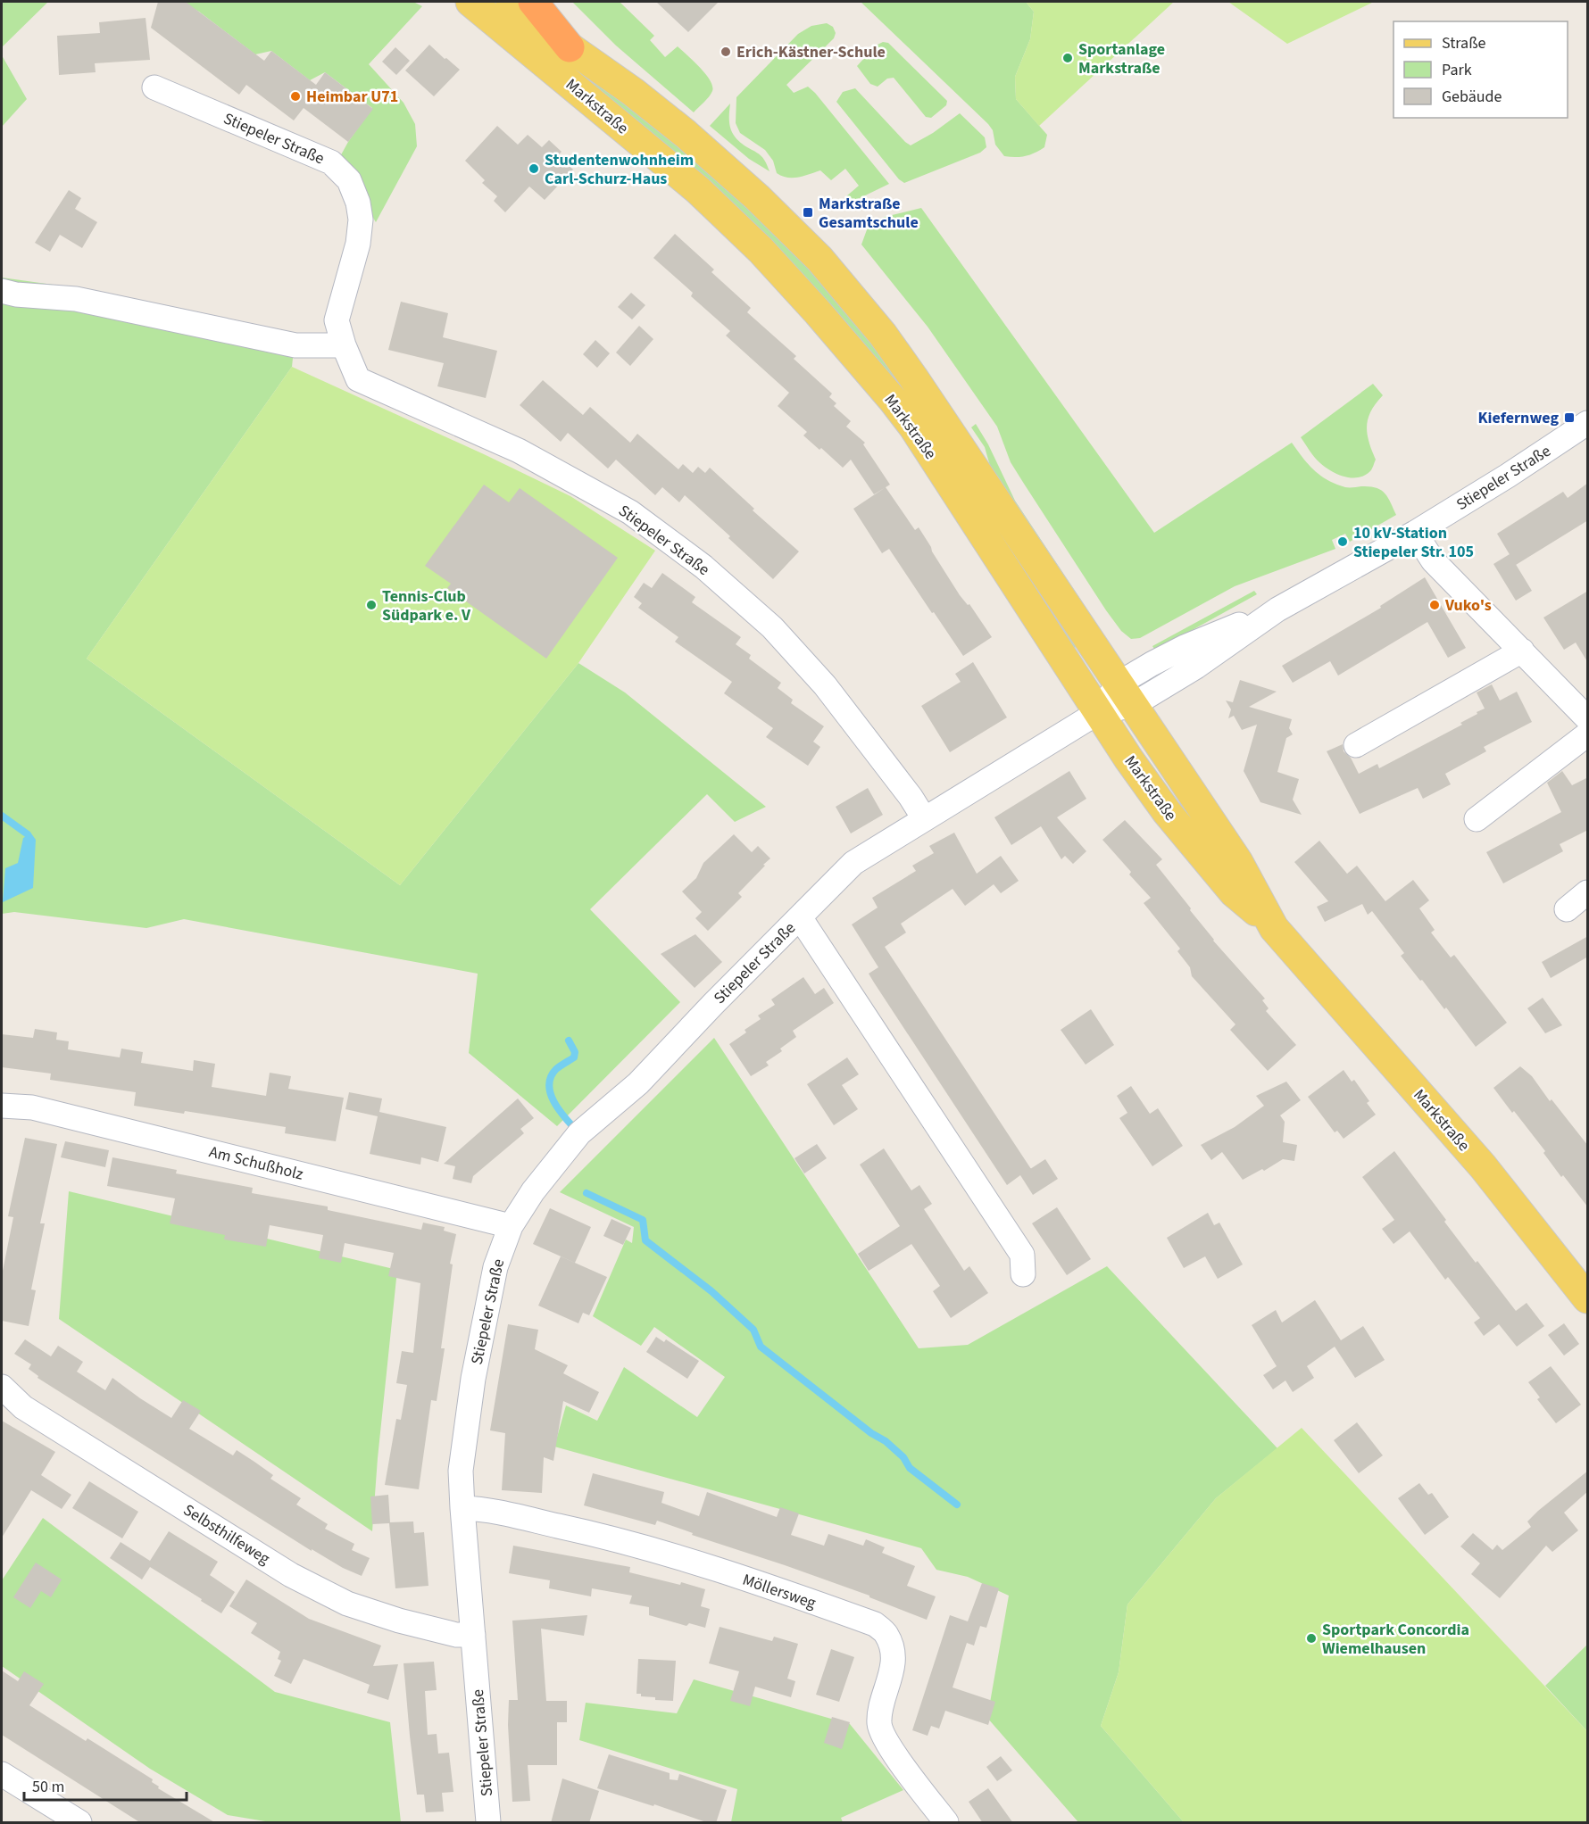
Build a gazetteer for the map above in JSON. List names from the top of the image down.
{
  "streets": {
    "main road": ["Markstraße"],
    "street": [
      "Stiepeler Straße",
      "Am Schußholz",
      "Selbsthilfeweg",
      "Möllersweg"
    ]
  },
  "crossings": [
    ["Markstraße", "Stiepeler Straße"],
    ["Stiepeler Straße", "Am Schußholz"],
    ["Stiepeler Straße", "Selbsthilfeweg"],
    ["Stiepeler Straße", "Möllersweg"]
  ],
  "places": {
    "other": [
      "Erich-Kästner-Schule",
      "Sportanlage Markstraße",
      "Heimbar U71",
      "Studentenwohnheim Carl-Schurz-Haus",
      "10 kV-Station Stiepeler Str. 105",
      "Tennis-Club Südpark e. V",
      "Vuko's",
      "Sportpark Concordia Wiemelhausen"
    ],
    "transit": ["Markstraße Gesamtschule", "Kiefernweg"]
  },
  "legend": ["Straße", "Park", "Gebäude"],
  "scale_bar": "50 m"
}
